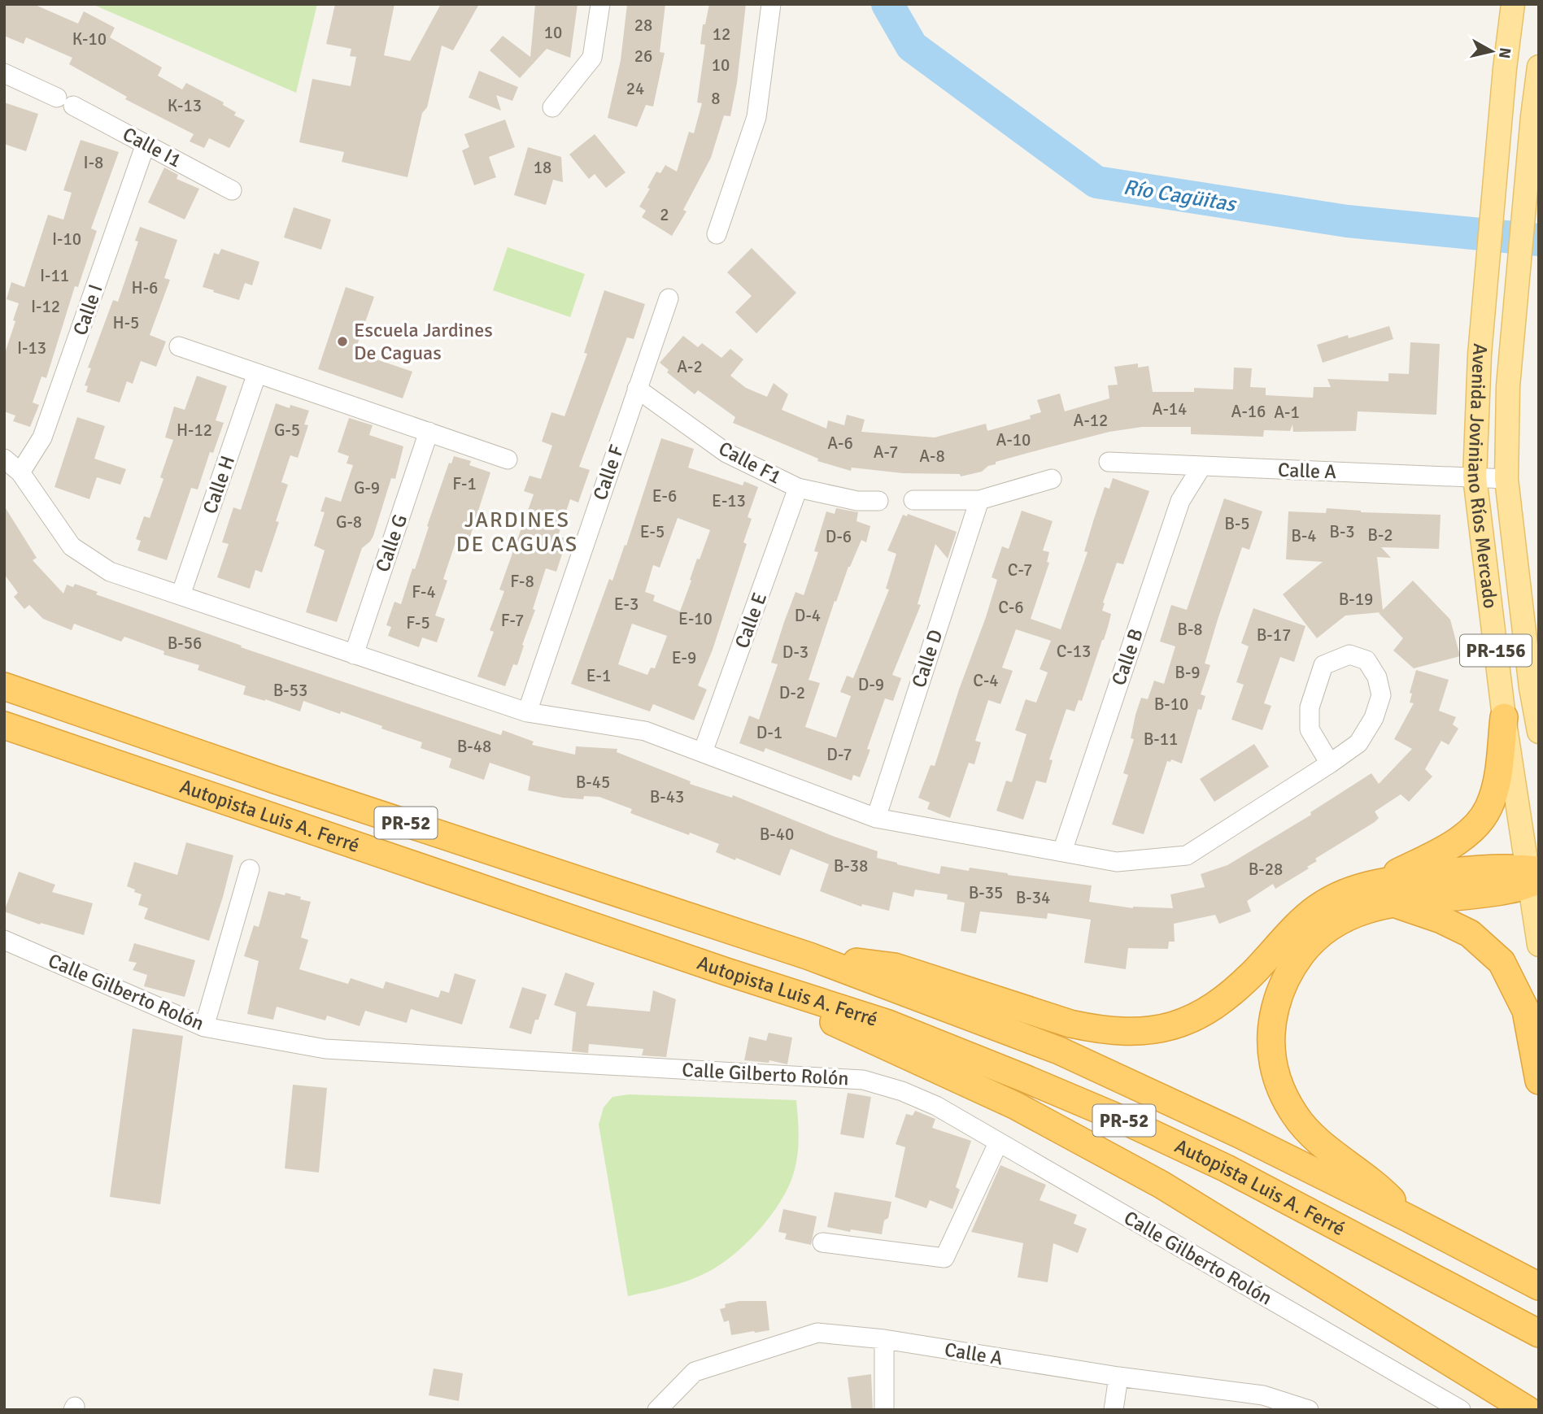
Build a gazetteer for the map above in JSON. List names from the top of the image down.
{
  "streets": {
    "highway": ["Autopista Luis A. Ferré", "PR-52"],
    "main road": ["Avenida Joviniano Ríos Mercado", "PR-156"],
    "street": [
      "Calle I1",
      "Calle I",
      "Calle F1",
      "Calle A",
      "Calle F",
      "Calle H",
      "Calle G",
      "Calle E",
      "Calle B",
      "Calle D",
      "Calle Gilberto Rolón"
    ]
  },
  "crossings": [
    ["Calle I1", "Calle I"],
    ["Calle F1", "Calle F"],
    ["Calle F1", "Calle E"],
    ["Calle A", "Avenida Joviniano Ríos Mercado"],
    ["Calle A", "Calle B"]
  ],
  "districts": ["JARDINES DE CAGUAS"],
  "water": ["Río Cagüitas"],
  "places": ["Escuela Jardines De Caguas"],
  "house_numbers": [
    "28",
    "10",
    "12",
    "K-10",
    "26",
    "10",
    "24",
    "8",
    "K-13",
    "I-8",
    "18",
    "2",
    "I-10",
    "I-11",
    "H-6",
    "I-12",
    "H-5",
    "I-13",
    "A-2",
    "A-14",
    "A-16",
    "A-1",
    "A-12",
    "H-12",
    "G-5",
    "A-10",
    "A-6",
    "A-7",
    "A-8",
    "F-1",
    "G-9",
    "E-6",
    "E-13",
    "G-8",
    "B-5",
    "E-5",
    "B-3",
    "B-2",
    "B-4",
    "D-6",
    "C-7",
    "F-8",
    "F-4",
    "B-19",
    "E-3",
    "C-6",
    "D-4",
    "E-10",
    "F-7",
    "F-5",
    "B-8",
    "B-17",
    "B-56",
    "C-13",
    "D-3",
    "E-9",
    "B-9",
    "E-1",
    "C-4",
    "D-9",
    "B-53",
    "D-2",
    "B-10",
    "D-1",
    "B-11",
    "B-48",
    "D-7",
    "B-45",
    "B-43",
    "B-40",
    "B-38",
    "B-28",
    "B-35",
    "B-34"
  ],
  "north": "right"
}
